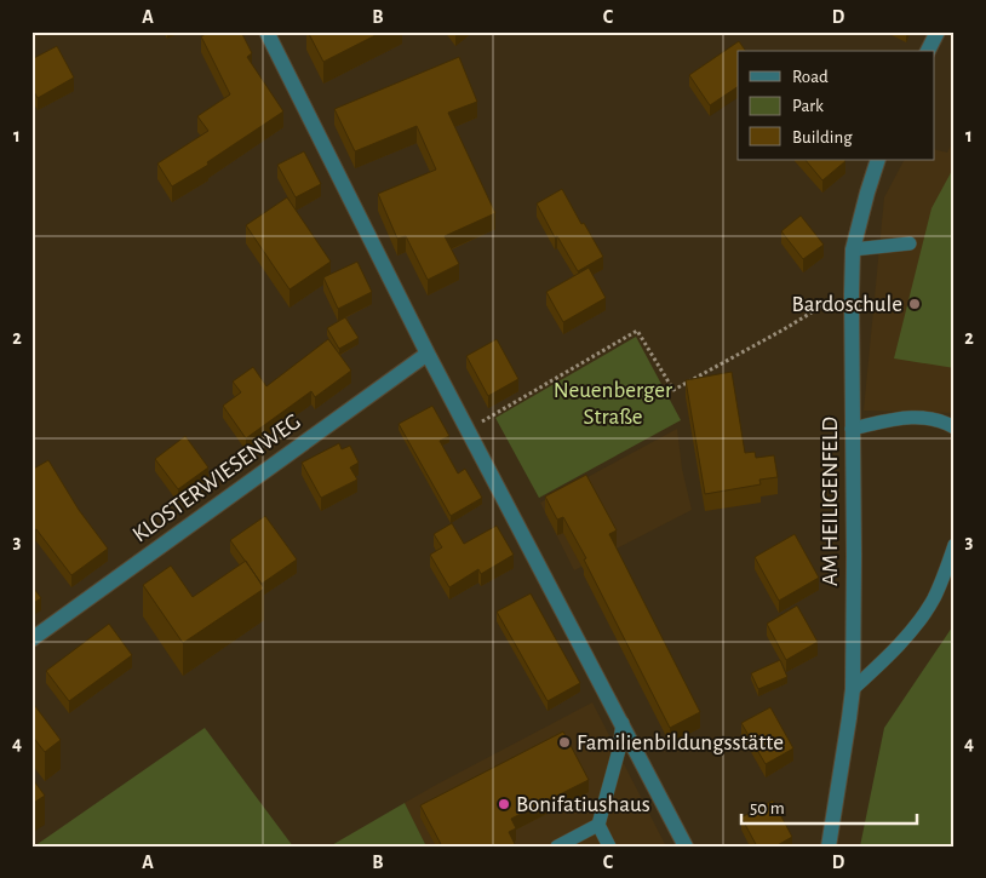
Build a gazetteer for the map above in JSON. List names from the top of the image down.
{
  "streets": {
    "street": ["KLOSTERWIESENWEG", "AM HEILIGENFELD"]
  },
  "parks": ["Neuenberger Straße"],
  "places": ["Bardoschule", "Familienbildungsstätte", "Bonifatiushaus"],
  "legend": ["Road", "Park", "Building"],
  "scale_bar": "50 m",
  "grid": {
    "columns": [
      "A",
      "B",
      "C",
      "D"
    ],
    "rows": [
      "1",
      "2",
      "3",
      "4"
    ]
  }
}
